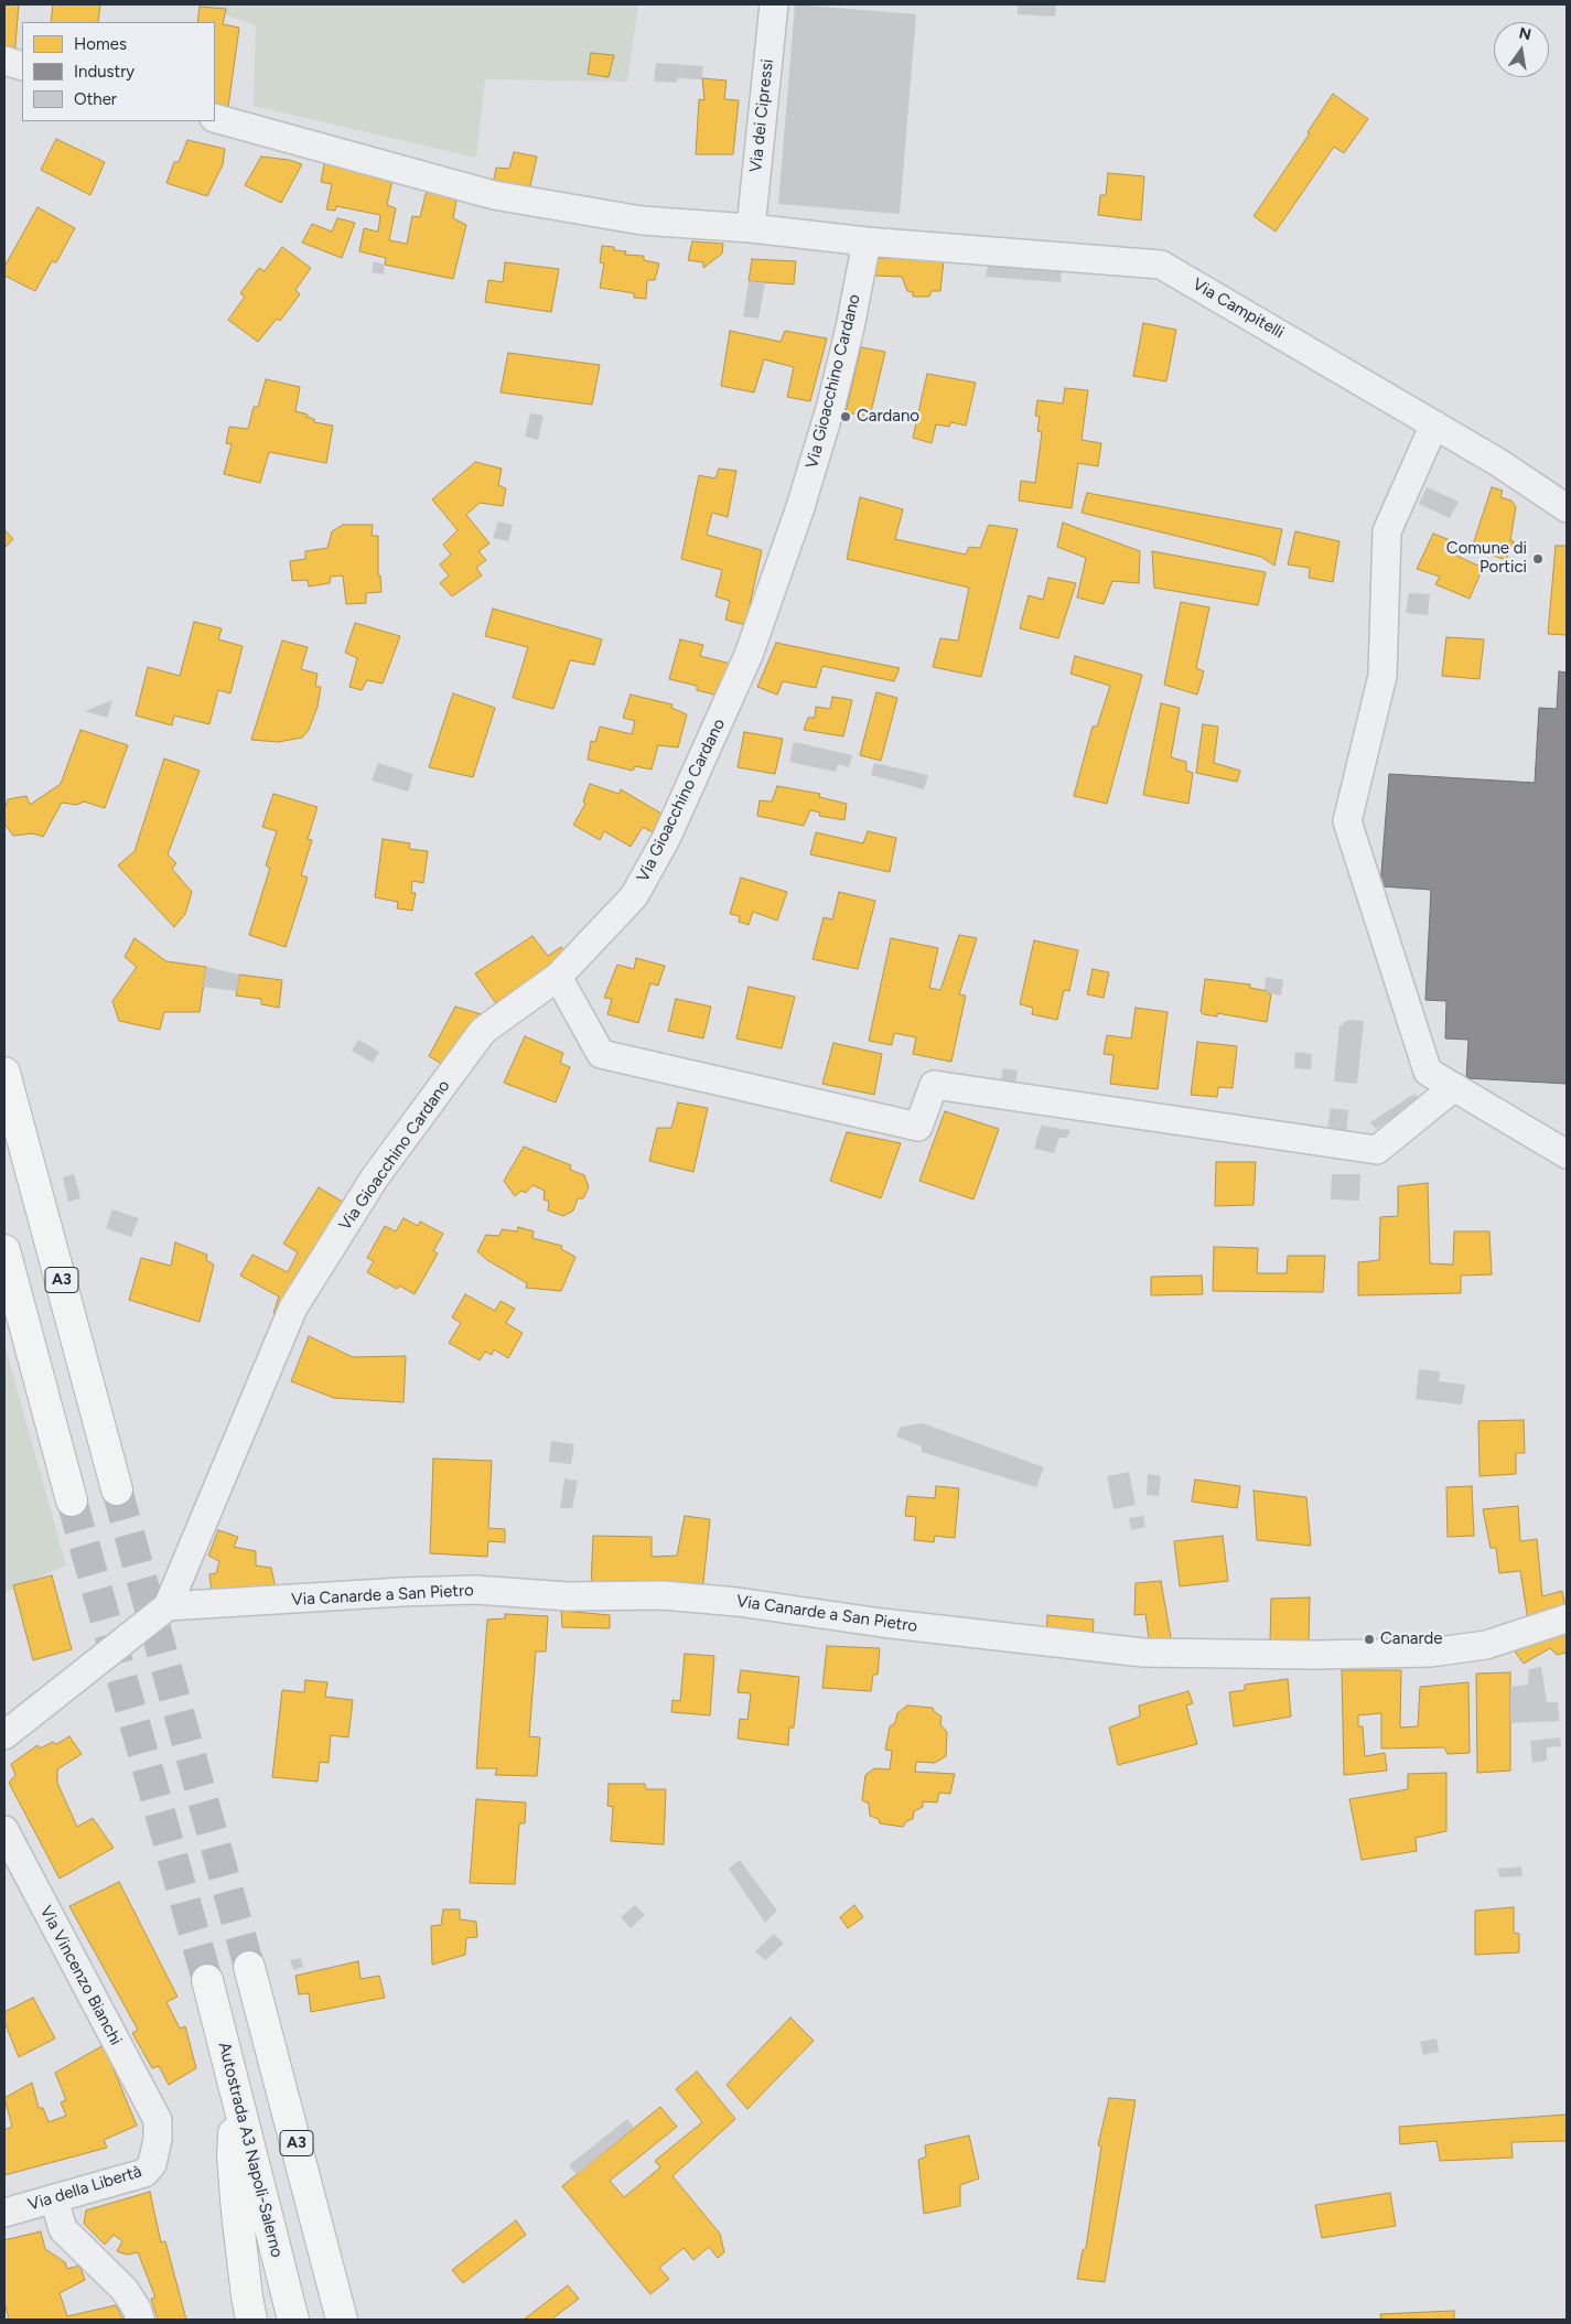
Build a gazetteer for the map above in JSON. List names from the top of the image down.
{
  "streets": {
    "highway": ["A3", "Autostrada A3 Napoli-Salerno"],
    "street": [
      "Via dei Cipressi",
      "Via Campitelli",
      "Via Gioacchino Cardano",
      "Via Canarde a San Pietro",
      "Via Vincenzo Bianchi",
      "Via della Libertà"
    ]
  },
  "crossings": [
    ["Via Campitelli", "Via Gioacchino Cardano"],
    ["Via Gioacchino Cardano", "Via Canarde a San Pietro"],
    ["Via Vincenzo Bianchi", "Via della Libertà"]
  ],
  "places": ["Cardano", "Comune di Portici", "Canarde"],
  "legend": ["Homes", "Industry", "Other"],
  "north": "top"
}
